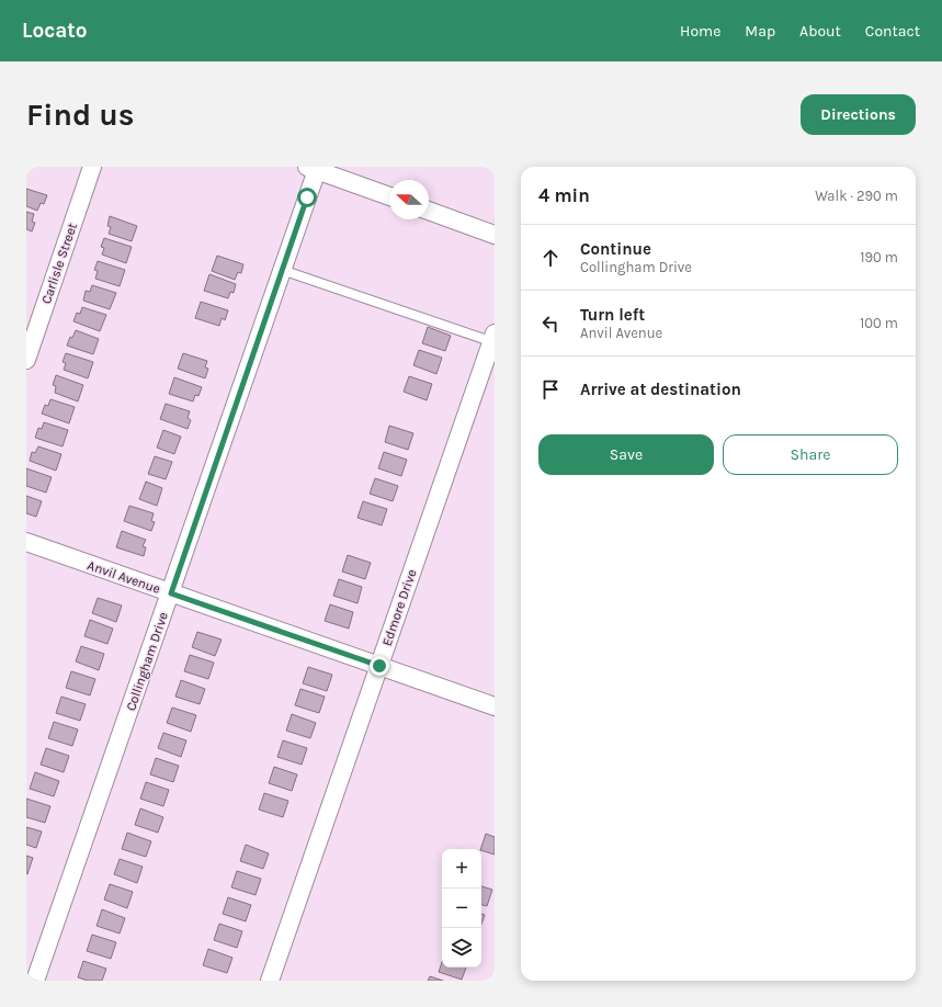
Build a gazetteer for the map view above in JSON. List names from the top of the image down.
{
  "streets": {
    "street": [
      "Carlisle Street",
      "Anvil Avenue",
      "Edmore Drive",
      "Collingham Drive"
    ]
  },
  "crossings": [
    ["Anvil Avenue", "Edmore Drive"],
    ["Anvil Avenue", "Collingham Drive"]
  ],
  "north": "left",
  "page": {
    "header": "Locato",
    "nav": [
      "Home",
      "Map",
      "About",
      "Contact"
    ],
    "buttons": [
      "Directions",
      ["Save", "Share"]
    ],
    "title": "Find us",
    "heading": ["4 min", "Walk · 290 m"],
    "list": [
      ["Continue", "Collingham Drive", "190 m"],
      ["Turn left", "Anvil Avenue", "100 m"],
      "Arrive at destination"
    ],
    "map_buttons": ["+", "−"]
  }
}
